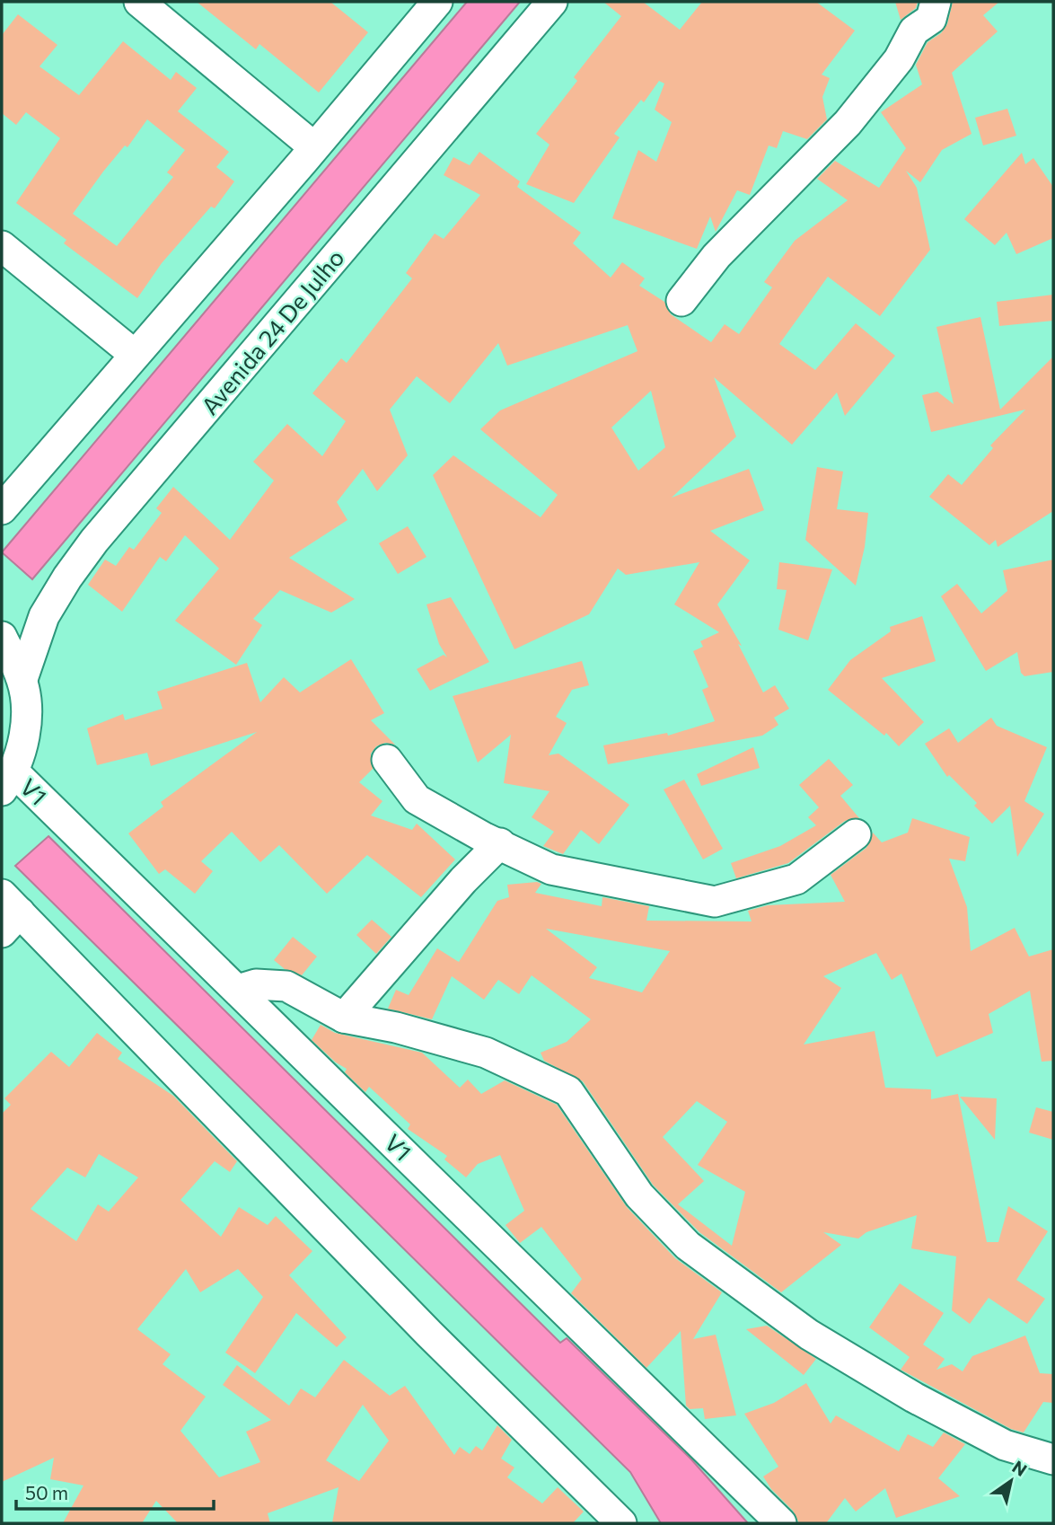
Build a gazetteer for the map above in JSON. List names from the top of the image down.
{
  "streets": {
    "street": ["Avenida 24 De Julho", "V1"]
  },
  "scale_bar": "50 m",
  "north": "top right"
}
